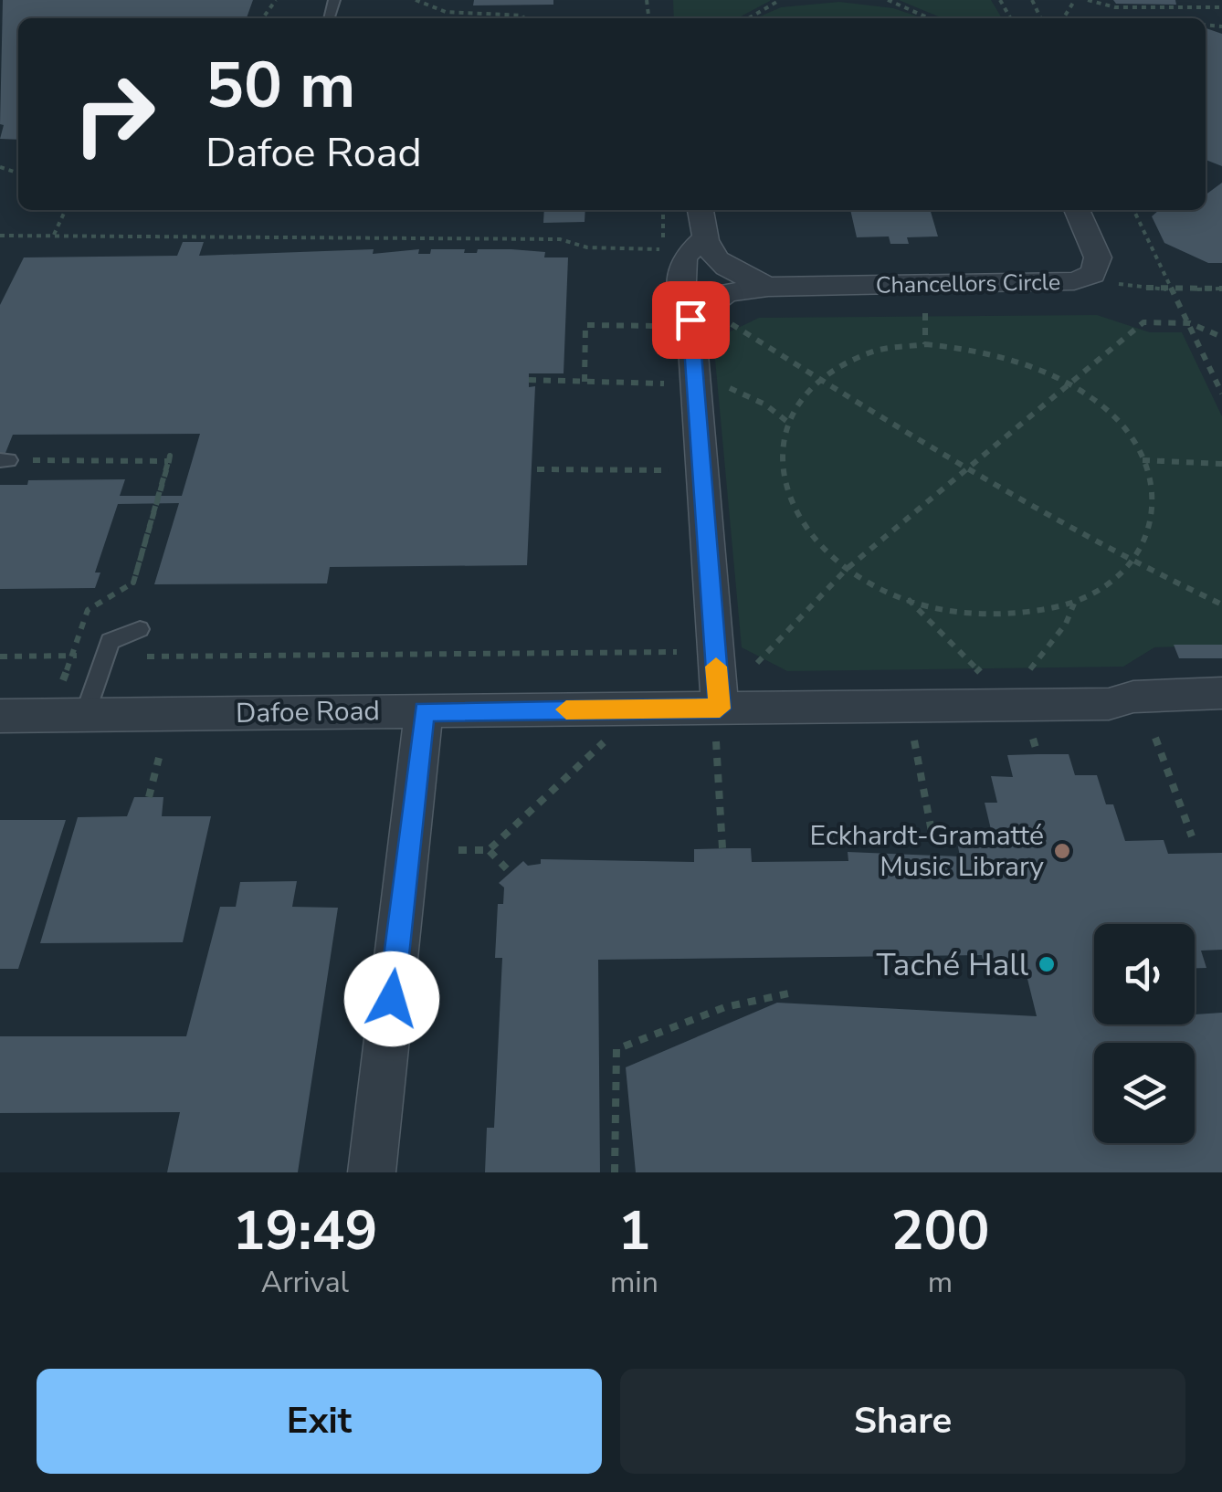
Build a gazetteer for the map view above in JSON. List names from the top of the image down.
{
  "streets": {
    "street": ["Chancellors Circle", "Dafoe Road"]
  },
  "places": ["Eckhardt-Gramatté Music Library", "Taché Hall"],
  "page": {
    "turn": ["50 m", "Dafoe Road"],
    "eta": [
      "19:49",
      "Arrival",
      "1",
      "min",
      "200",
      "m"
    ],
    "buttons": ["Exit", "Share"]
  }
}
